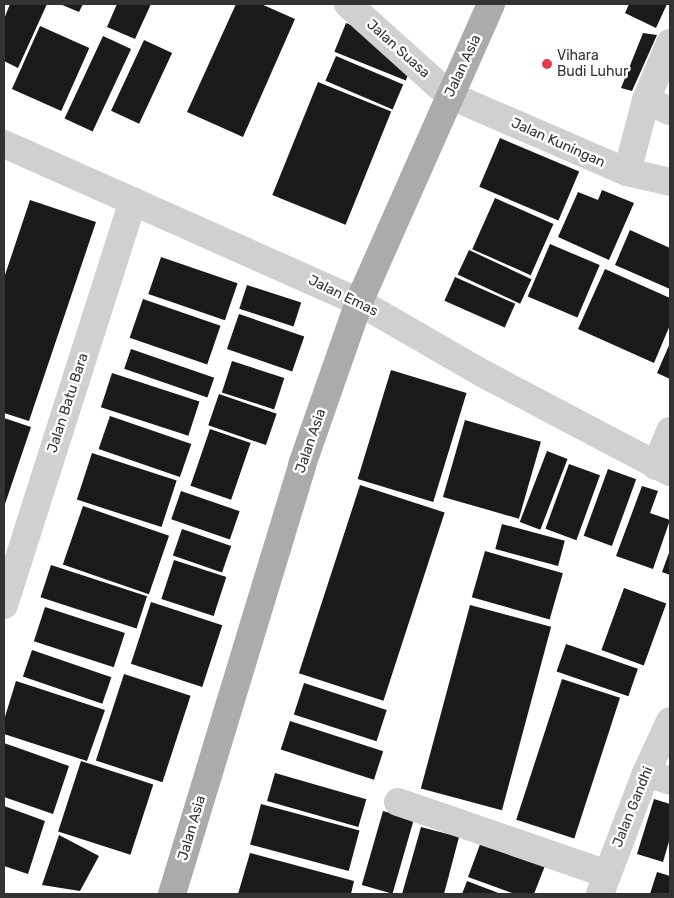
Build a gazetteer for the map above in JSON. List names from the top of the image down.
{
  "streets": {
    "main road": ["Jalan Asia"],
    "street": [
      "Jalan Suasa",
      "Jalan Kuningan",
      "Jalan Emas",
      "Jalan Batu Bara",
      "Jalan Gandhi"
    ]
  },
  "crossings": [
    ["Jalan Suasa", "Jalan Asia"],
    ["Jalan Suasa", "Jalan Kuningan"],
    ["Jalan Asia", "Jalan Kuningan"],
    ["Jalan Asia", "Jalan Emas"],
    ["Jalan Emas", "Jalan Batu Bara"]
  ],
  "places": ["Vihara Budi Luhur"]
}
